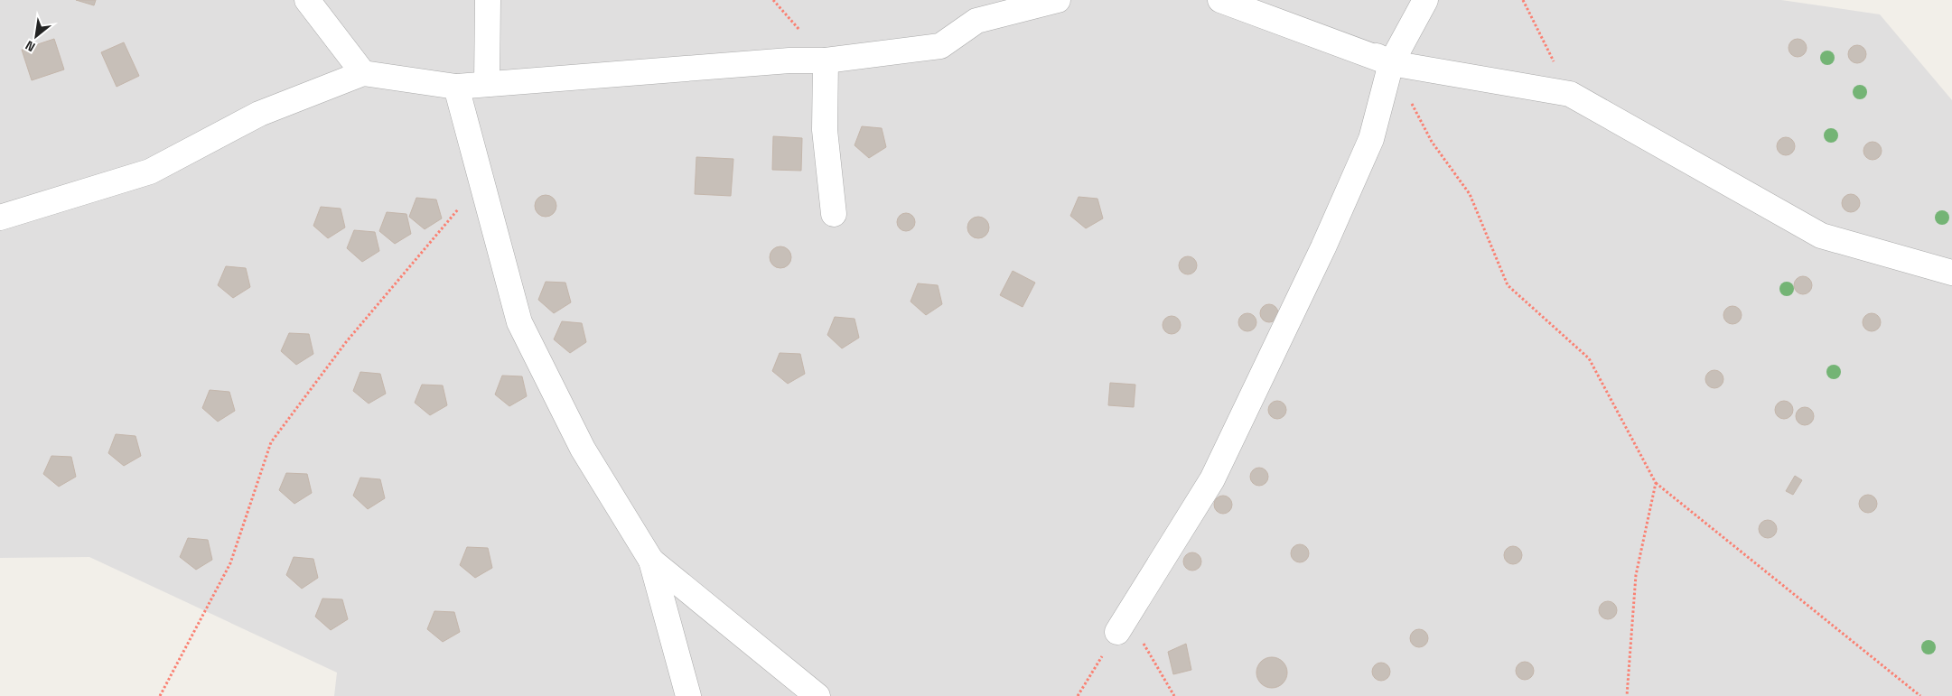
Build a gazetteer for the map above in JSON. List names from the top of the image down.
{
  "north": "bottom left"
}
